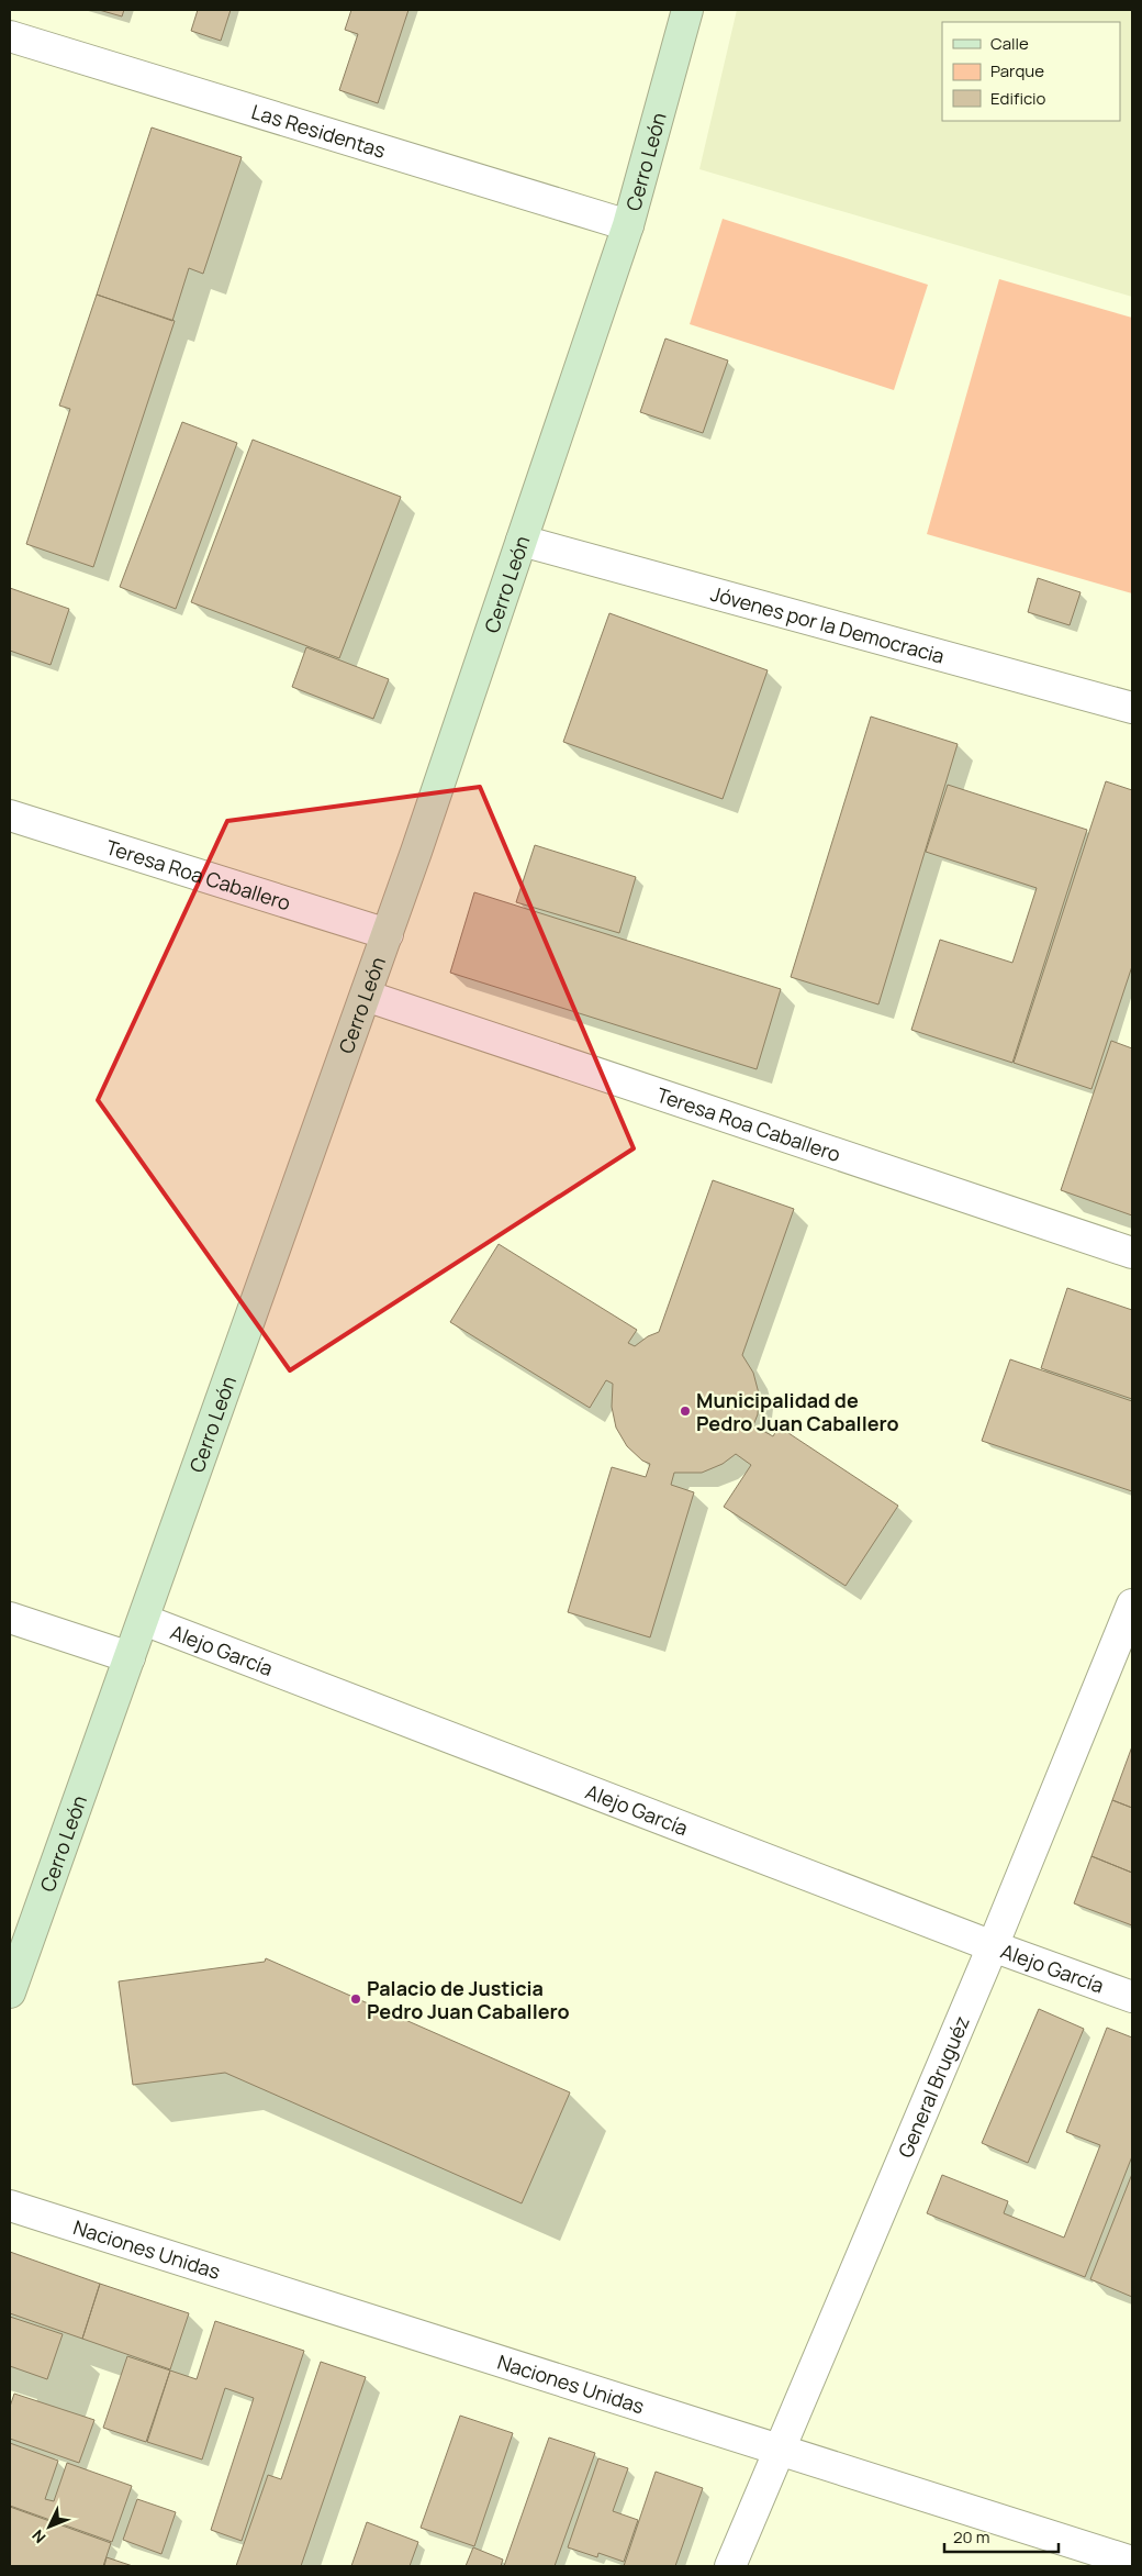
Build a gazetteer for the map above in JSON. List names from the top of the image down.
{
  "streets": {
    "street": [
      "Las Residentas",
      "Cerro León",
      "Jóvenes por la Democracia",
      "Teresa Roa Caballero",
      "Alejo García",
      "General Bruguéz",
      "Naciones Unidas"
    ]
  },
  "crossings": [
    ["Las Residentas", "Cerro León"],
    ["Cerro León", "Jóvenes por la Democracia"],
    ["Cerro León", "Teresa Roa Caballero"],
    ["Cerro León", "Alejo García"],
    ["Alejo García", "General Bruguéz"],
    ["General Bruguéz", "Naciones Unidas"]
  ],
  "places": ["Municipalidad de Pedro Juan Caballero", "Palacio de Justicia Pedro Juan Caballero"],
  "legend": ["Calle", "Parque", "Edificio"],
  "scale_bar": "20 m",
  "north": "bottom left"
}
